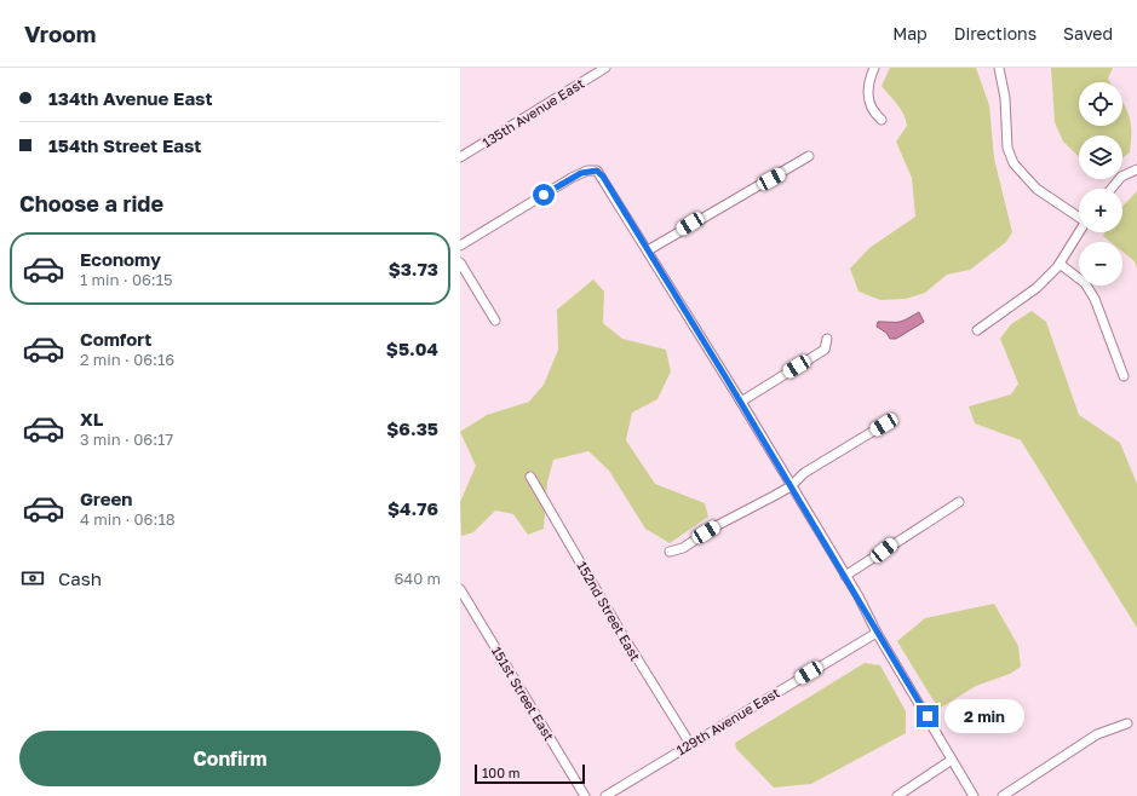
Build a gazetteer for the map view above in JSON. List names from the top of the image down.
{
  "streets": {
    "street": [
      "135th Avenue East",
      "152nd Street East",
      "151st Street East",
      "129th Avenue East"
    ]
  },
  "crossings": [
    ["152nd Street East", "129th Avenue East"]
  ],
  "scale_bar": "100 m",
  "page": {
    "header": "Vroom",
    "nav": ["Map", "Directions", "Saved"],
    "banner": ["134th Avenue East", "154th Street East"],
    "map_buttons": ["+", "−"],
    "heading": "Choose a ride",
    "list": [
      {
        "name": "Economy",
        "note": "1 min · 06:15",
        "value": "$3.73"
      },
      {
        "name": "Comfort",
        "note": "2 min · 06:16",
        "value": "$5.04"
      },
      {
        "name": "XL",
        "note": "3 min · 06:17",
        "value": "$6.35"
      },
      {
        "name": "Green",
        "note": "4 min · 06:18",
        "value": "$4.76"
      }
    ],
    "pay": ["Cash", "640 m"],
    "bubble": "2 min",
    "buttons": "Confirm",
    "scale": "100 m"
  }
}
